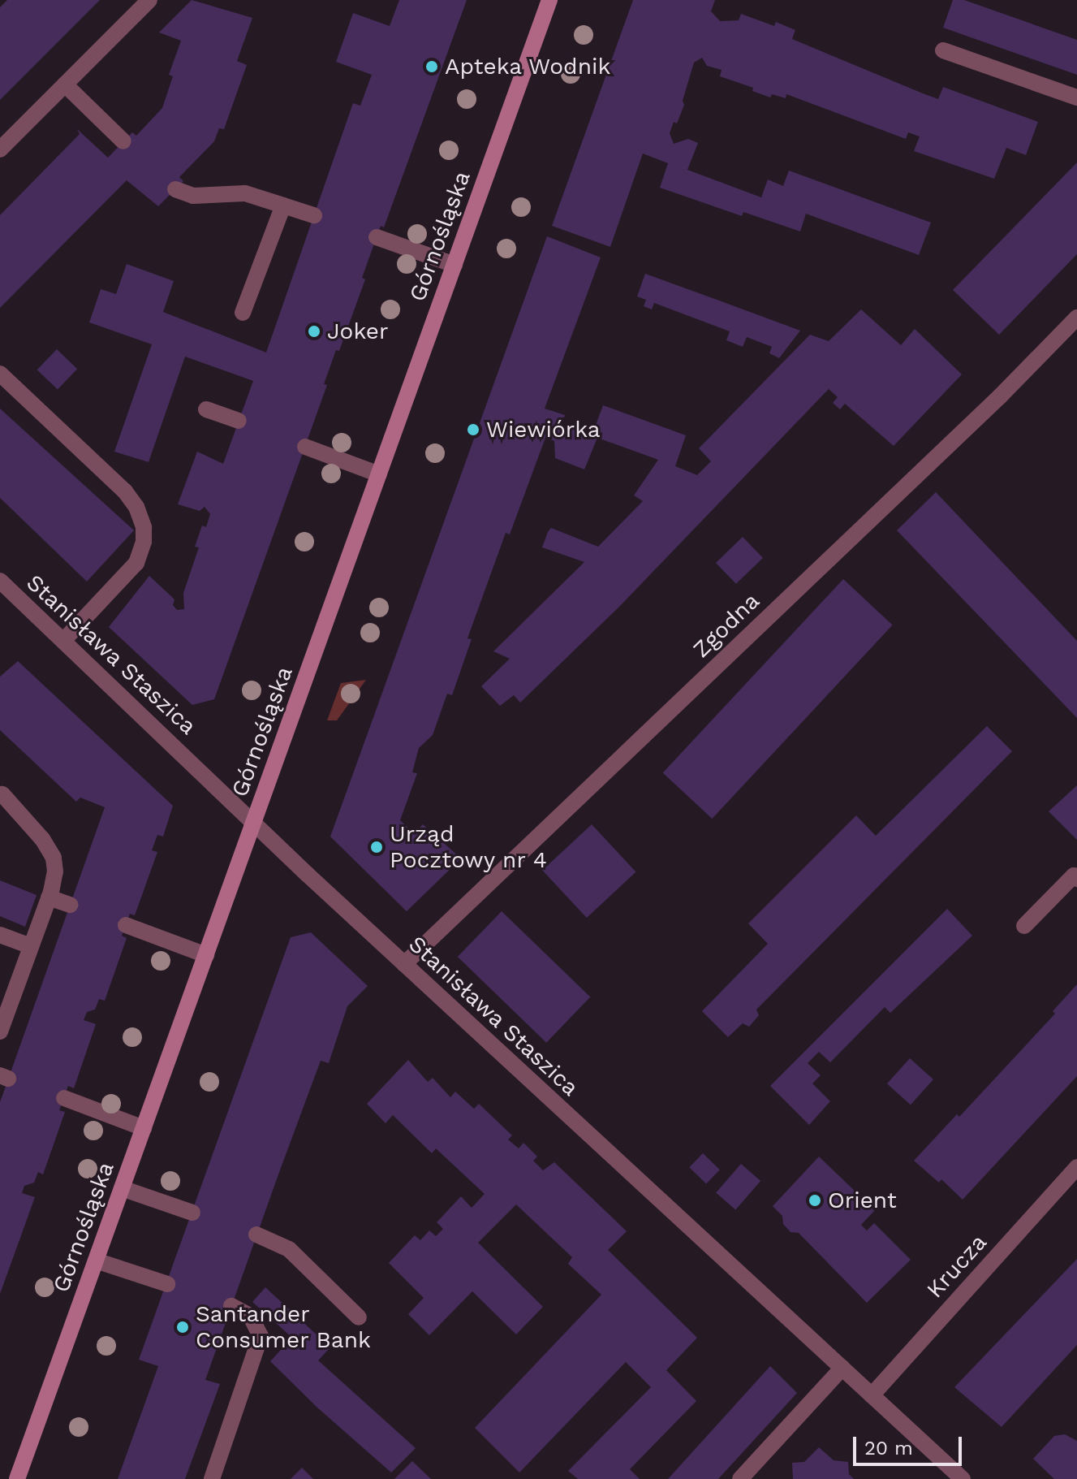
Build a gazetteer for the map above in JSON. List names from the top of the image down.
{
  "streets": {
    "street": [
      "Górnośląska",
      "Zgodna",
      "Stanisława Staszica",
      "Krucza"
    ]
  },
  "crossings": [
    ["Górnośląska", "Stanisława Staszica"],
    ["Zgodna", "Stanisława Staszica"],
    ["Stanisława Staszica", "Krucza"]
  ],
  "places": [
    "Apteka Wodnik",
    "Joker",
    "Wiewiórka",
    "Urząd Pocztowy nr 4",
    "Orient",
    "Santander Consumer Bank"
  ],
  "scale_bar": "20 m"
}
